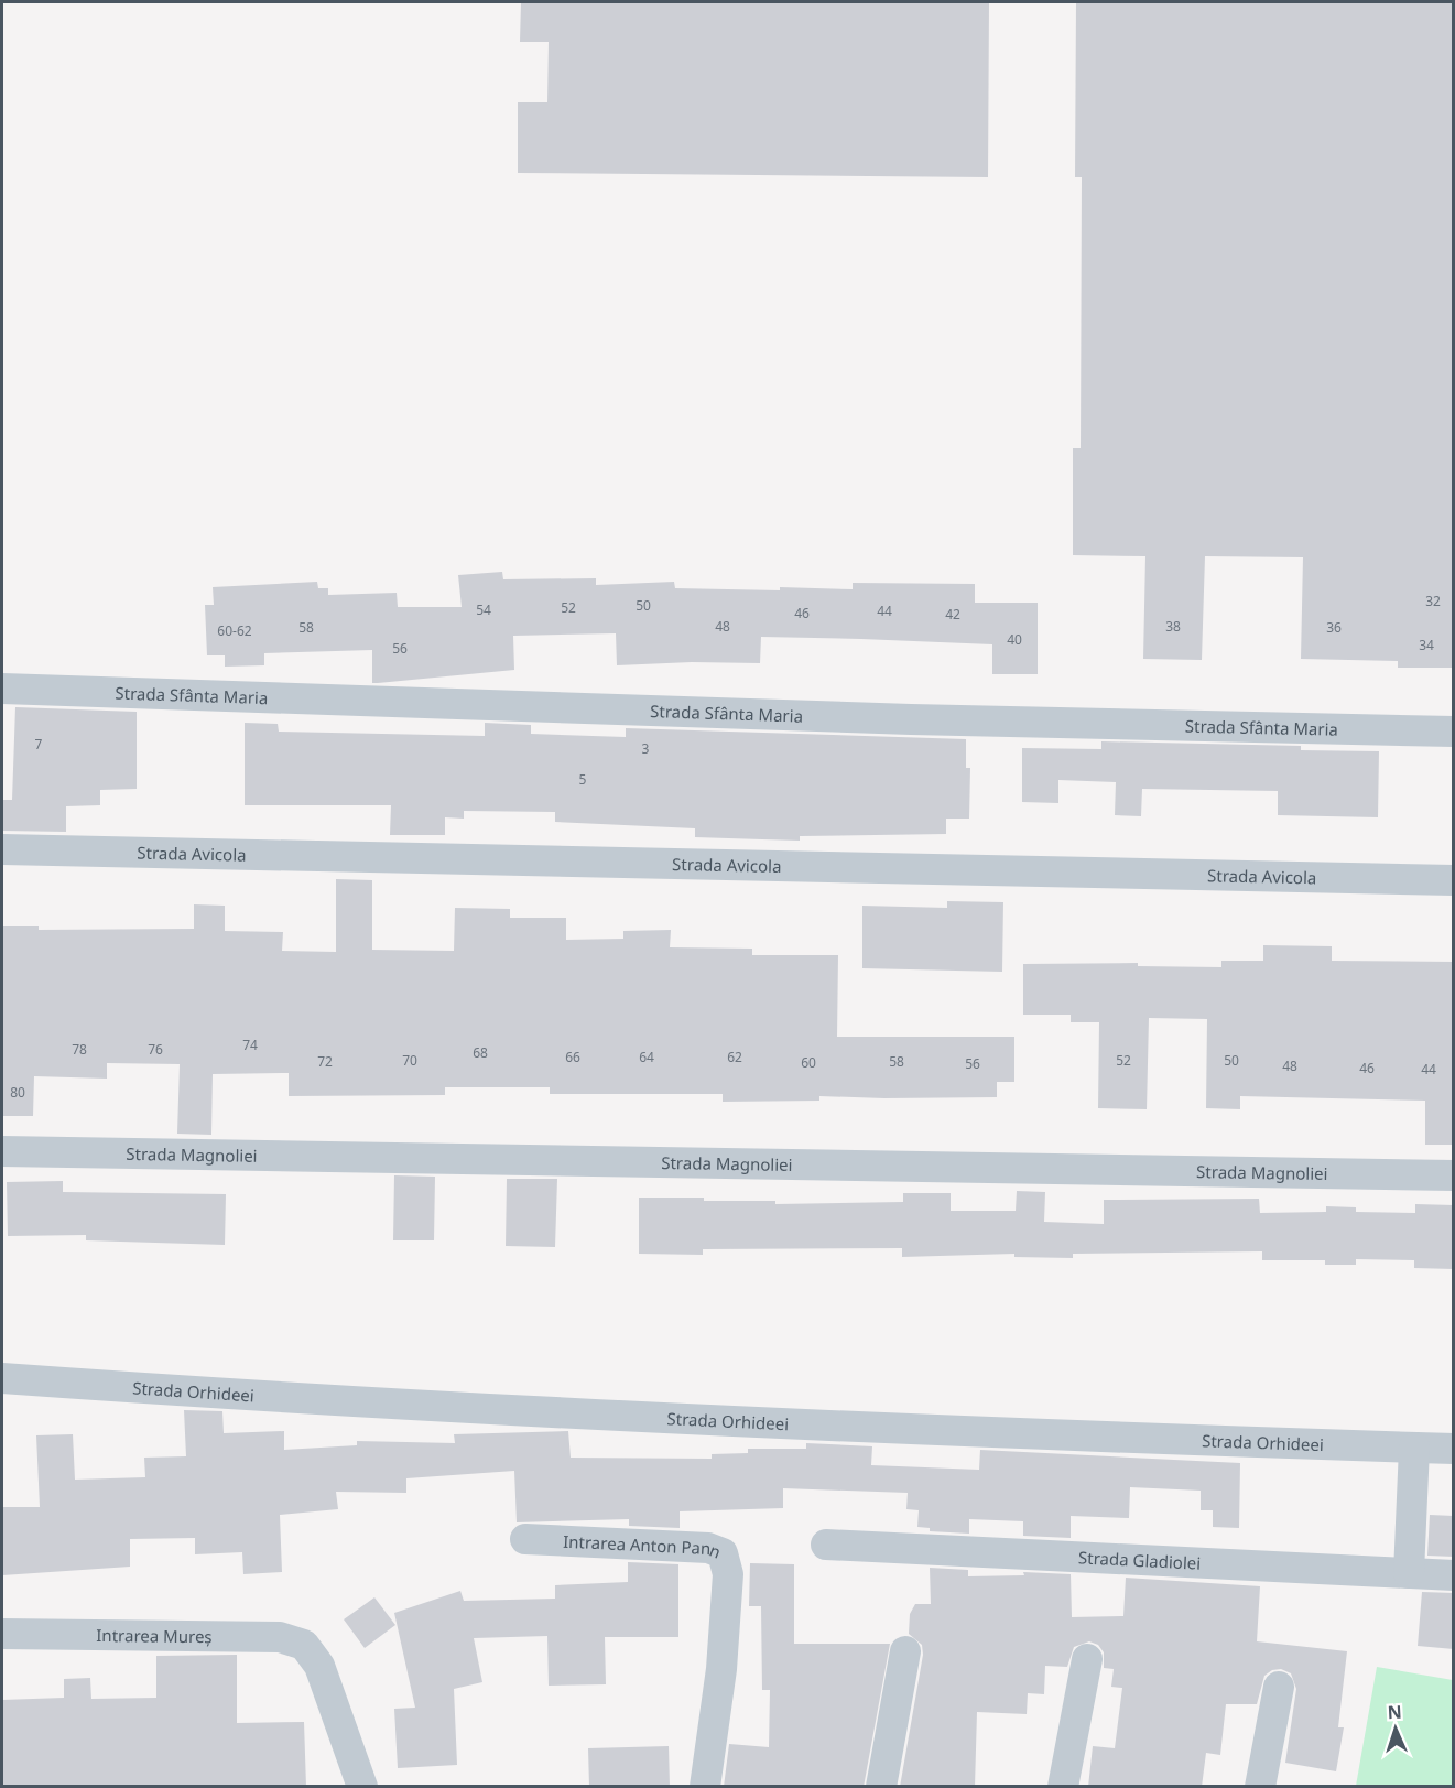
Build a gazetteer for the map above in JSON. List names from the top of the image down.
{
  "streets": {
    "street": [
      "Strada Sfânta Maria",
      "Strada Avicola",
      "Strada Magnoliei",
      "Strada Orhideei",
      "Intrarea Anton Pann",
      "Strada Gladiolei",
      "Intrarea Mureș"
    ]
  },
  "house_numbers": [
    "32",
    "50",
    "52",
    "54",
    "44",
    "46",
    "42",
    "48",
    "38",
    "58",
    "36",
    "60-62",
    "40",
    "34",
    "56",
    "7",
    "3",
    "5",
    "74",
    "78",
    "76",
    "68",
    "66",
    "64",
    "62",
    "70",
    "52",
    "50",
    "72",
    "58",
    "60",
    "56",
    "48",
    "46",
    "44",
    "80"
  ],
  "north": "top"
}
